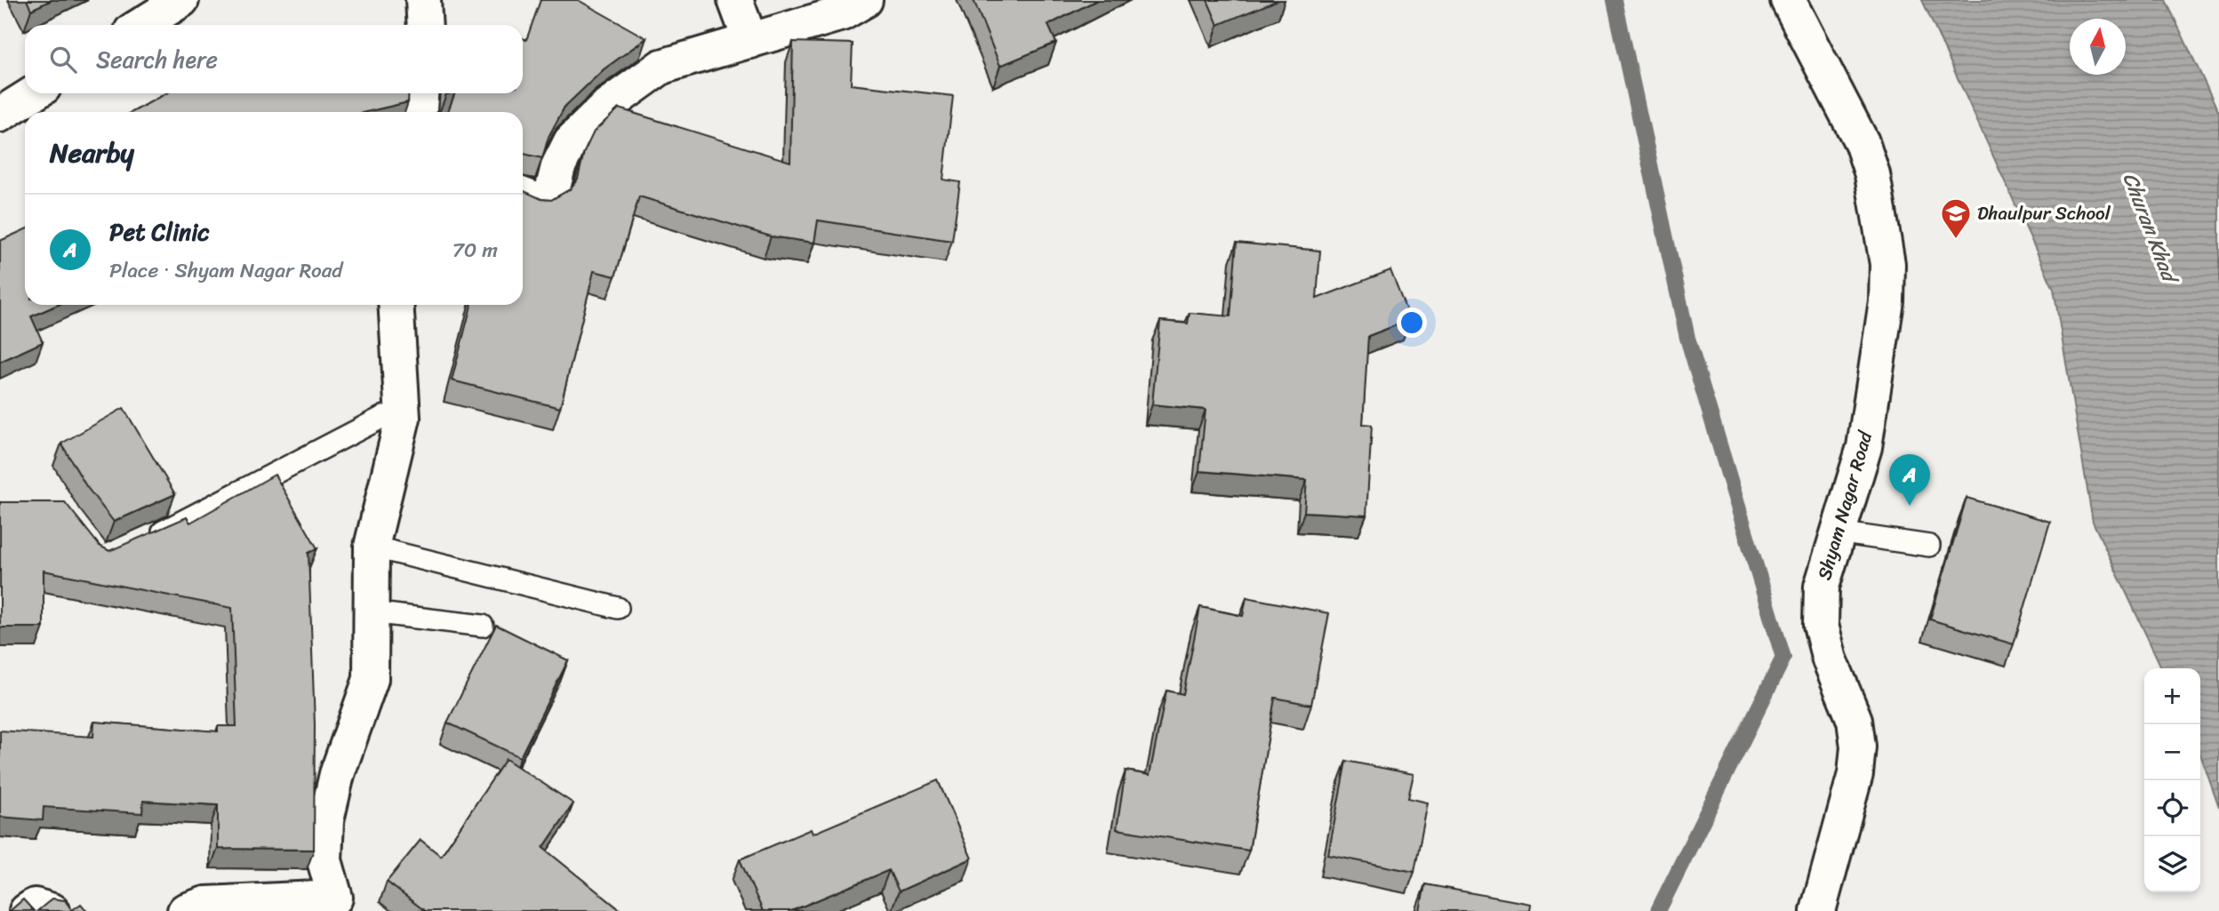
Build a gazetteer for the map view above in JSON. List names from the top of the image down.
{
  "streets": {
    "street": ["Shyam Nagar Road"]
  },
  "water": ["Churan Khad"],
  "places": {
    "school or university": ["Dhaulpur School"]
  },
  "north": "top",
  "page": {
    "search": "Search here",
    "heading": "Nearby",
    "list": [
      {
        "mark": "A",
        "name": "Pet Clinic",
        "note": "Place · Shyam Nagar Road",
        "value": "70 m"
      }
    ],
    "pins": "A",
    "map_buttons": ["+", "−"]
  }
}
